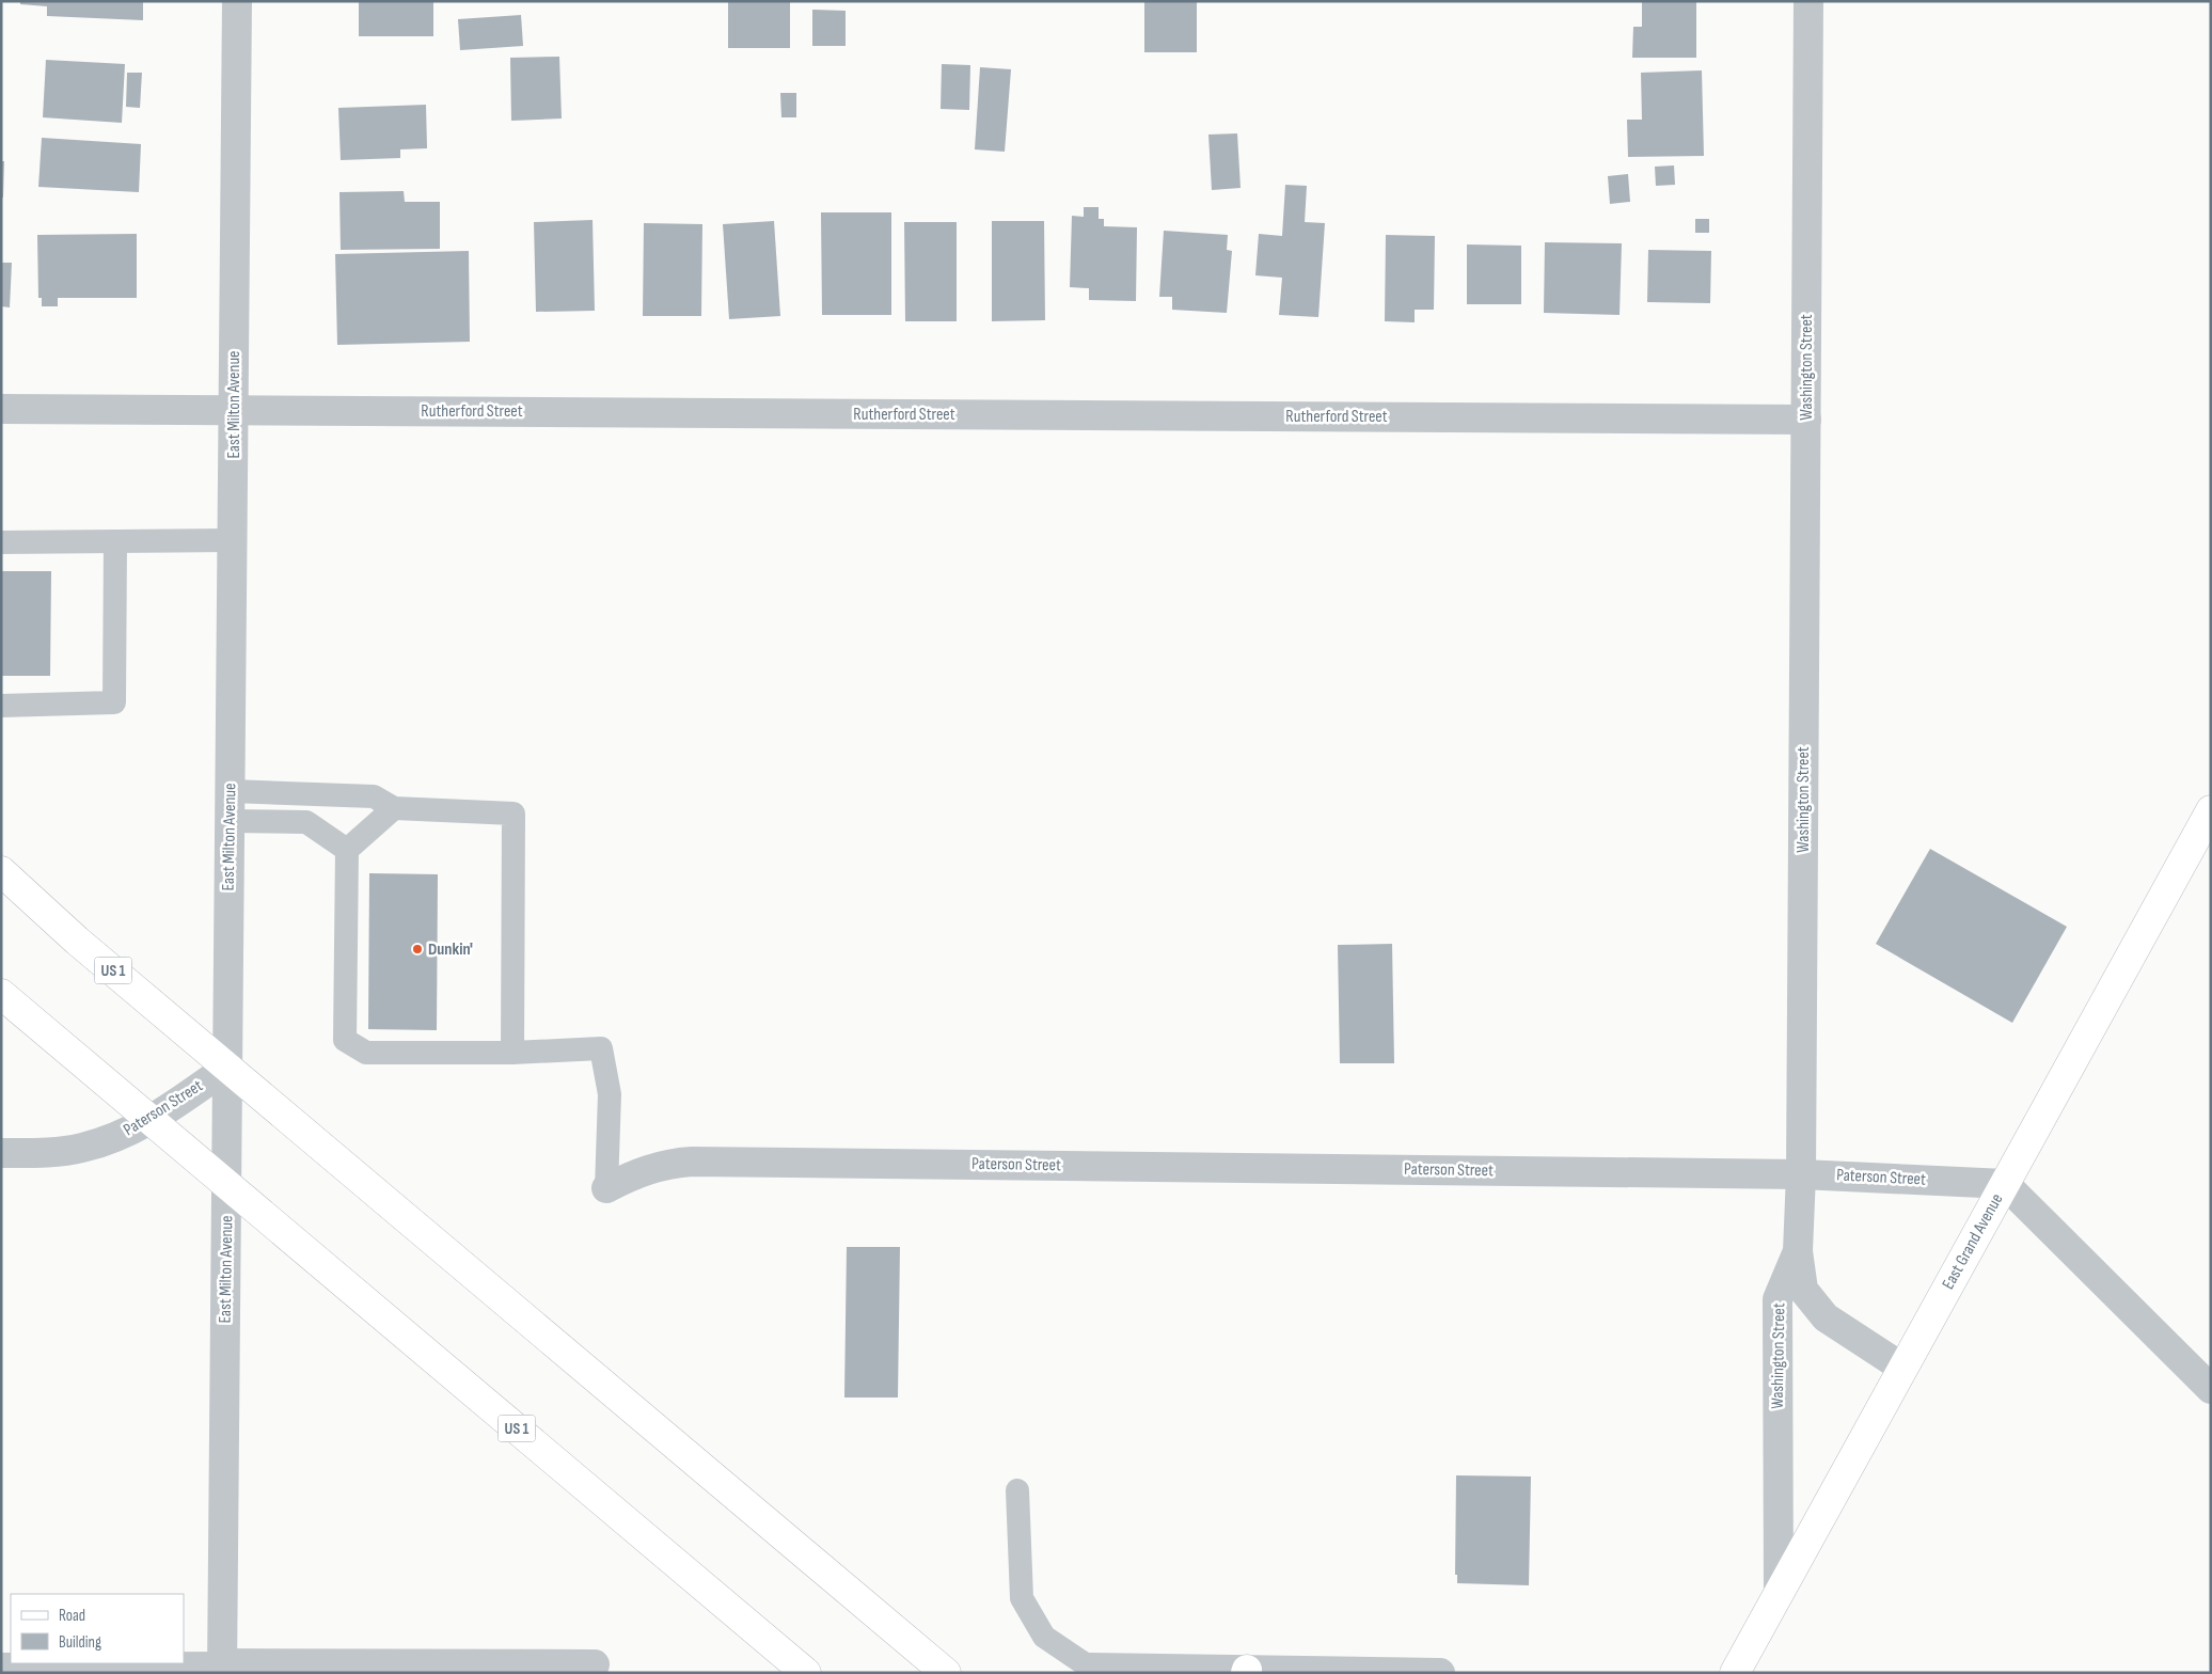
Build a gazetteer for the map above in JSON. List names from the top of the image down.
{
  "streets": {
    "main road": ["US 1", "East Grand Avenue"],
    "street": [
      "Washington Street",
      "East Milton Avenue",
      "Rutherford Street",
      "Paterson Street"
    ]
  },
  "crossings": [
    ["Washington Street", "Rutherford Street"],
    ["Washington Street", "Paterson Street"],
    ["Washington Street", "East Grand Avenue"],
    ["East Milton Avenue", "Rutherford Street"],
    ["East Milton Avenue", "US 1"],
    ["East Milton Avenue", "Paterson Street"],
    ["US 1", "Paterson Street"],
    ["Paterson Street", "East Grand Avenue"]
  ],
  "places": ["Dunkin'"],
  "legend": ["Road", "Building"]
}
